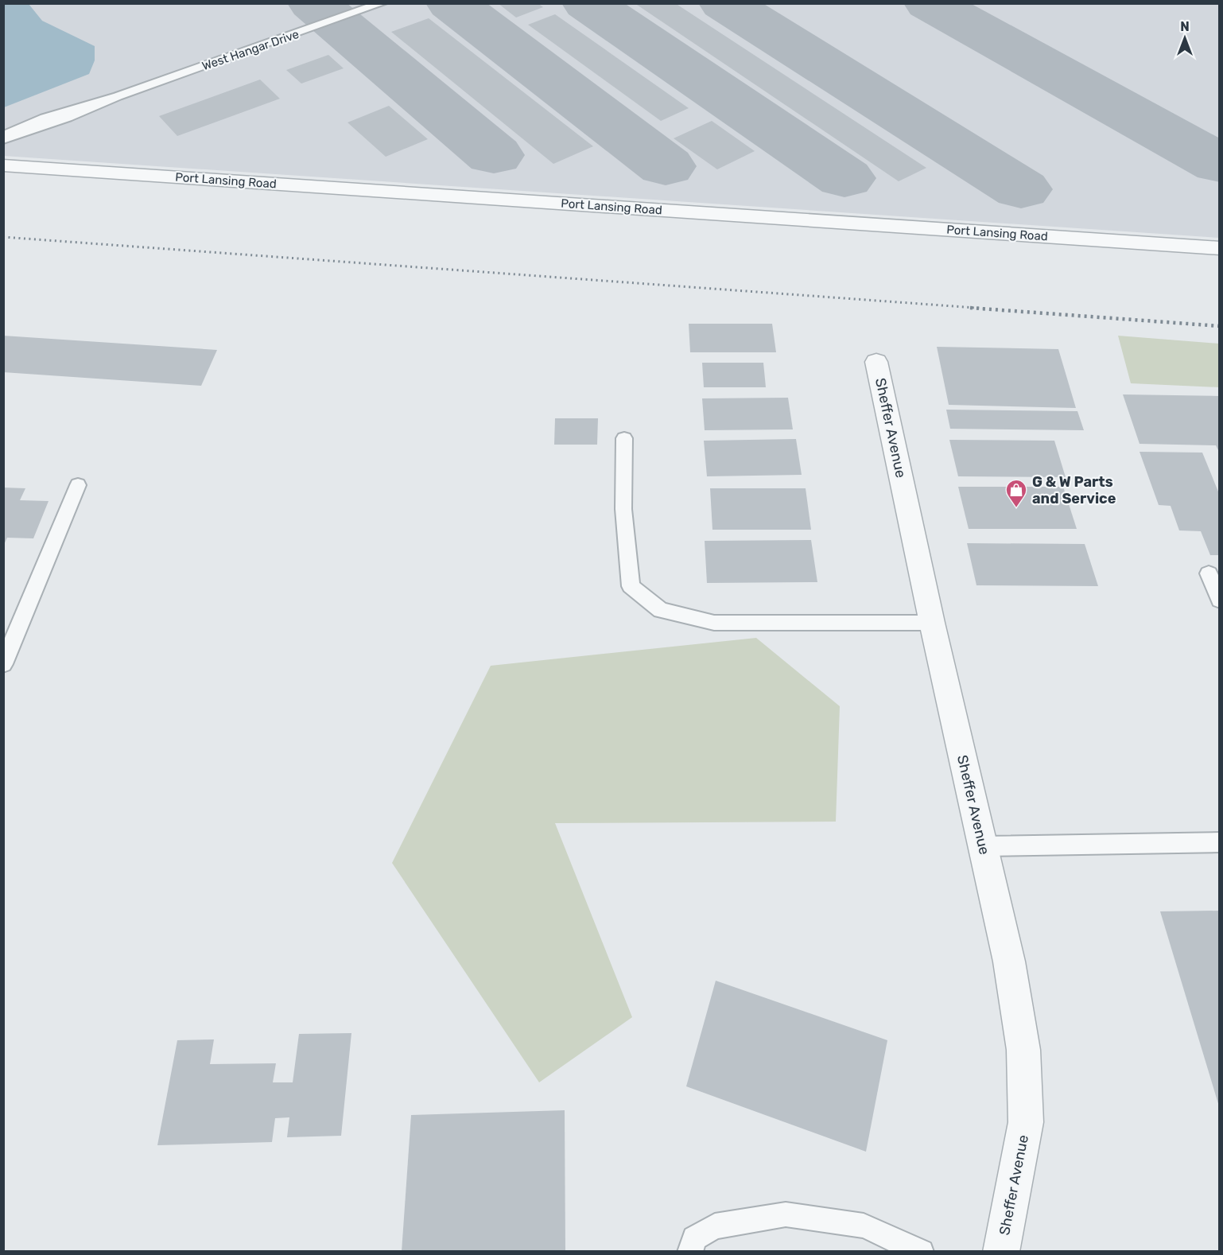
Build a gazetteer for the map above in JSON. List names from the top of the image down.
{
  "streets": {
    "street": ["Port Lansing Road", "Sheffer Avenue"],
    "lane": ["West Hangar Drive"]
  },
  "places": {
    "shop": ["G & W Parts and Service"]
  },
  "north": "top"
}
